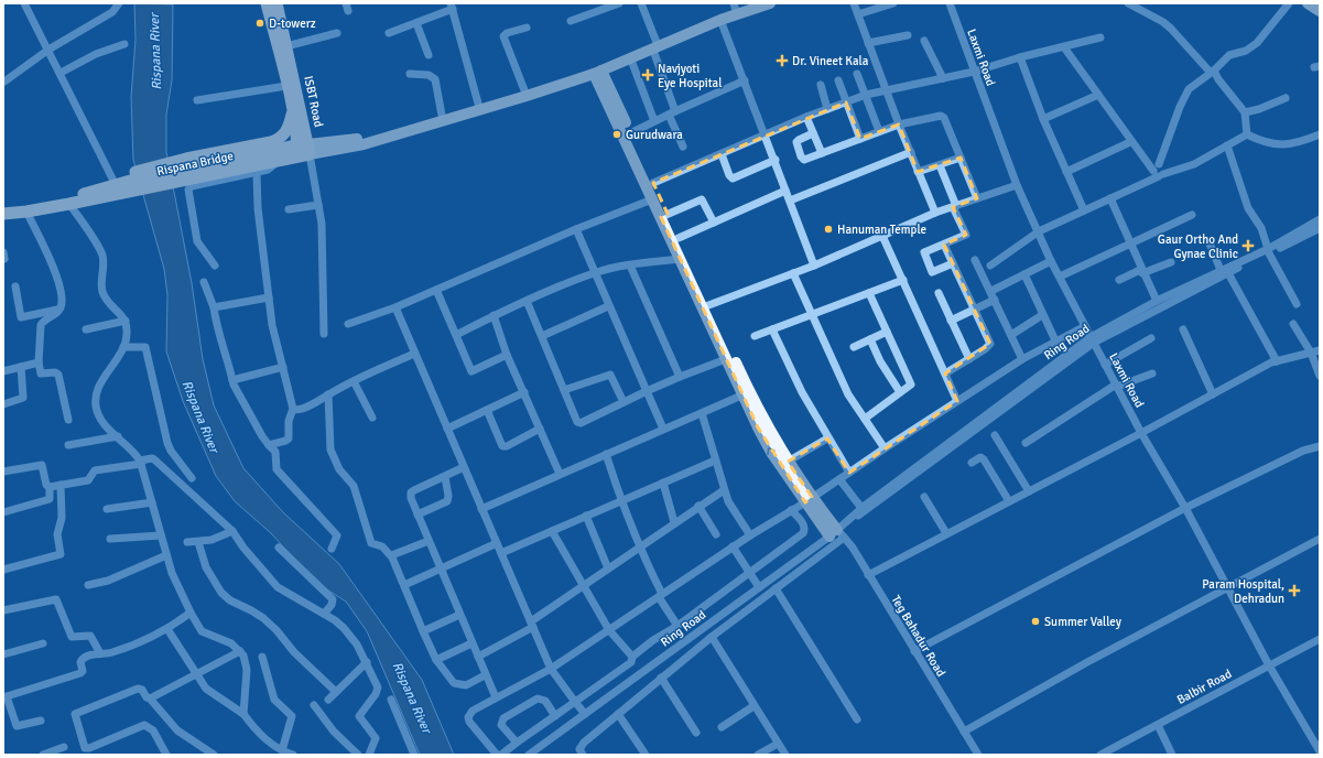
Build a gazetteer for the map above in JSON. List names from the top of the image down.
{
  "streets": {
    "highway": ["ISBT Road", "Rispana Bridge"],
    "street": [
      "Laxmi Road",
      "Ring Road",
      "Teg Bahadur Road",
      "Balbir Road"
    ]
  },
  "crossings": [
    ["Laxmi Road", "Ring Road"],
    ["Laxmi Road", "Balbir Road"],
    ["Ring Road", "Teg Bahadur Road"]
  ],
  "water": ["Rispana River"],
  "places": {
    "other": [
      "D-towerz",
      "Gurudwara",
      "Hanuman Temple",
      "Summer Valley"
    ],
    "health": [
      "Dr. Vineet Kala",
      "Navjyoti Eye Hospital",
      "Gaur Ortho And Gynae Clinic",
      "Param Hospital, Dehradun"
    ]
  }
}
